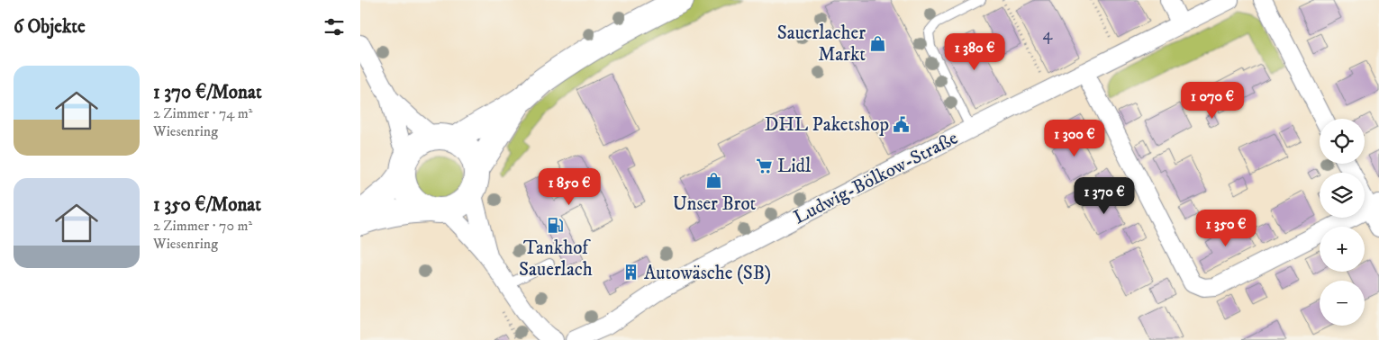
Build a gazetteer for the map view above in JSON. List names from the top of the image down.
{
  "streets": {
    "street": ["Ludwig-Bölkow-Straße"]
  },
  "places": {
    "shop": ["Sauerlacher Markt", "Unser Brot"],
    "public building": ["DHL Paketshop"],
    "supermarket": ["Lidl"],
    "fuel station": ["Tankhof Sauerlach"],
    "building": ["Autowäsche (SB)"]
  },
  "house_numbers": ["4"],
  "page": {
    "heading": "6 Objekte",
    "price": [
      "1 380 €",
      "1 070 €",
      "1 300 €",
      "1 850 €",
      "1 370 €",
      "1 350 €"
    ],
    "list": [
      {
        "name": "1 370 €/Monat",
        "note": "2 Zimmer · 74 m² · Wiesenring"
      },
      {
        "name": "1 350 €/Monat",
        "note": "2 Zimmer · 70 m² · Wiesenring"
      }
    ],
    "map_buttons": ["+", "−"]
  }
}
